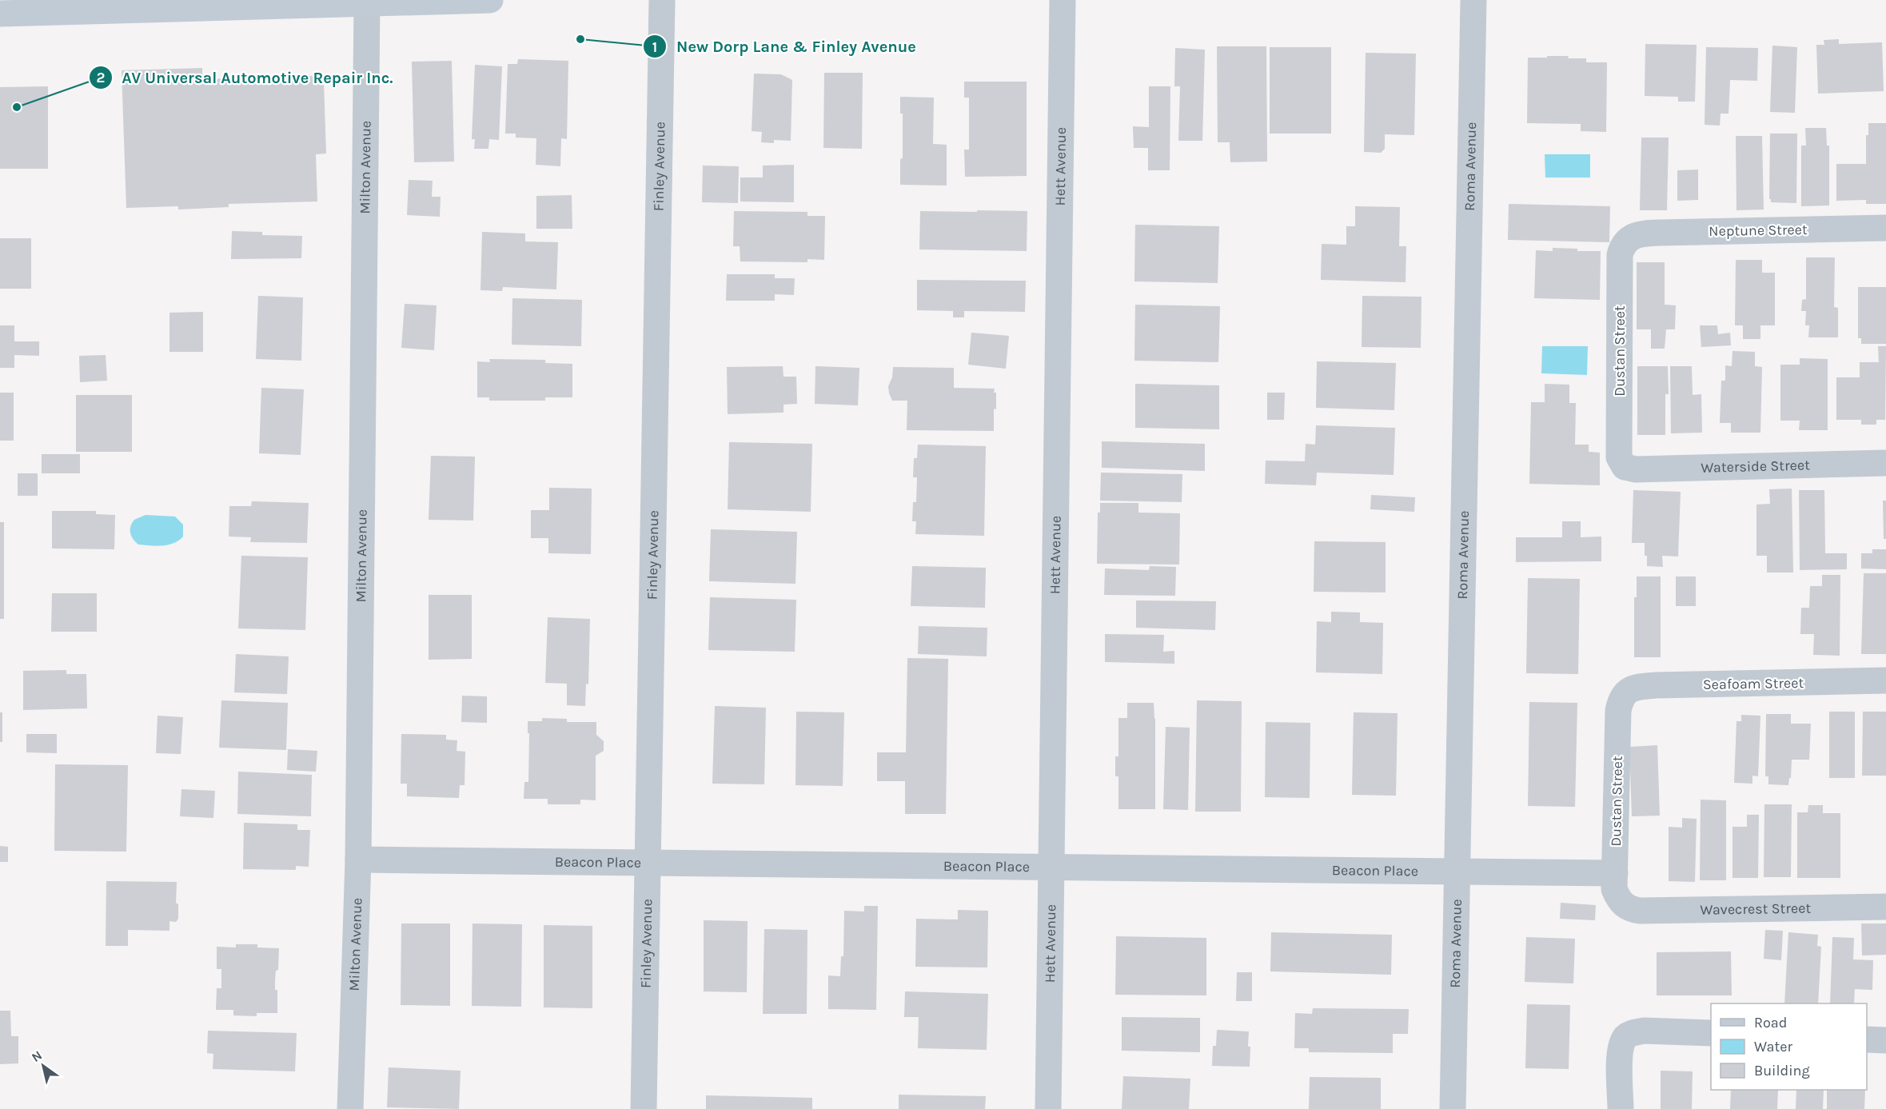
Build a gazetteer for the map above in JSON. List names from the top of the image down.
{
  "streets": {
    "street": [
      "Finley Avenue",
      "Hett Avenue",
      "Roma Avenue",
      "Milton Avenue",
      "Neptune Street",
      "Dustan Street",
      "Waterside Street",
      "Seafoam Street",
      "Beacon Place",
      "Wavecrest Street"
    ]
  },
  "crossings": [
    ["Finley Avenue", "Beacon Place"],
    ["Hett Avenue", "Beacon Place"],
    ["Roma Avenue", "Beacon Place"],
    ["Milton Avenue", "Beacon Place"],
    ["Neptune Street", "Dustan Street"],
    ["Dustan Street", "Waterside Street"],
    ["Dustan Street", "Seafoam Street"],
    ["Dustan Street", "Beacon Place"],
    ["Dustan Street", "Wavecrest Street"]
  ],
  "places": ["New Dorp Lane & Finley Avenue", "AV Universal Automotive Repair Inc."],
  "legend": ["Road", "Water", "Building"],
  "north": "top left"
}
